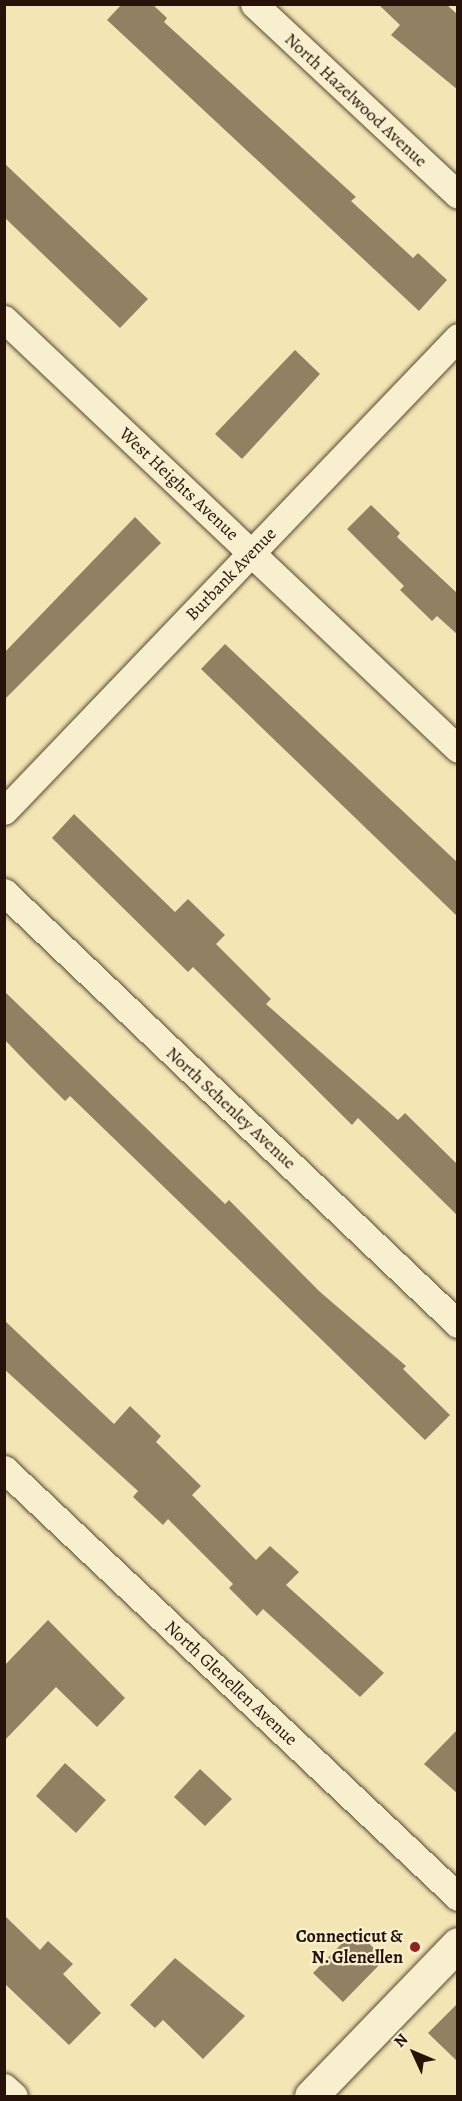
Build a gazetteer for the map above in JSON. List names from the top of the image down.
{
  "streets": {
    "street": [
      "North Hazelwood Avenue",
      "West Heights Avenue",
      "Burbank Avenue",
      "North Schenley Avenue",
      "North Glenellen Avenue"
    ]
  },
  "crossings": [
    ["West Heights Avenue", "Burbank Avenue"]
  ],
  "places": ["Connecticut & N. Glenellen"],
  "north": "top left"
}
